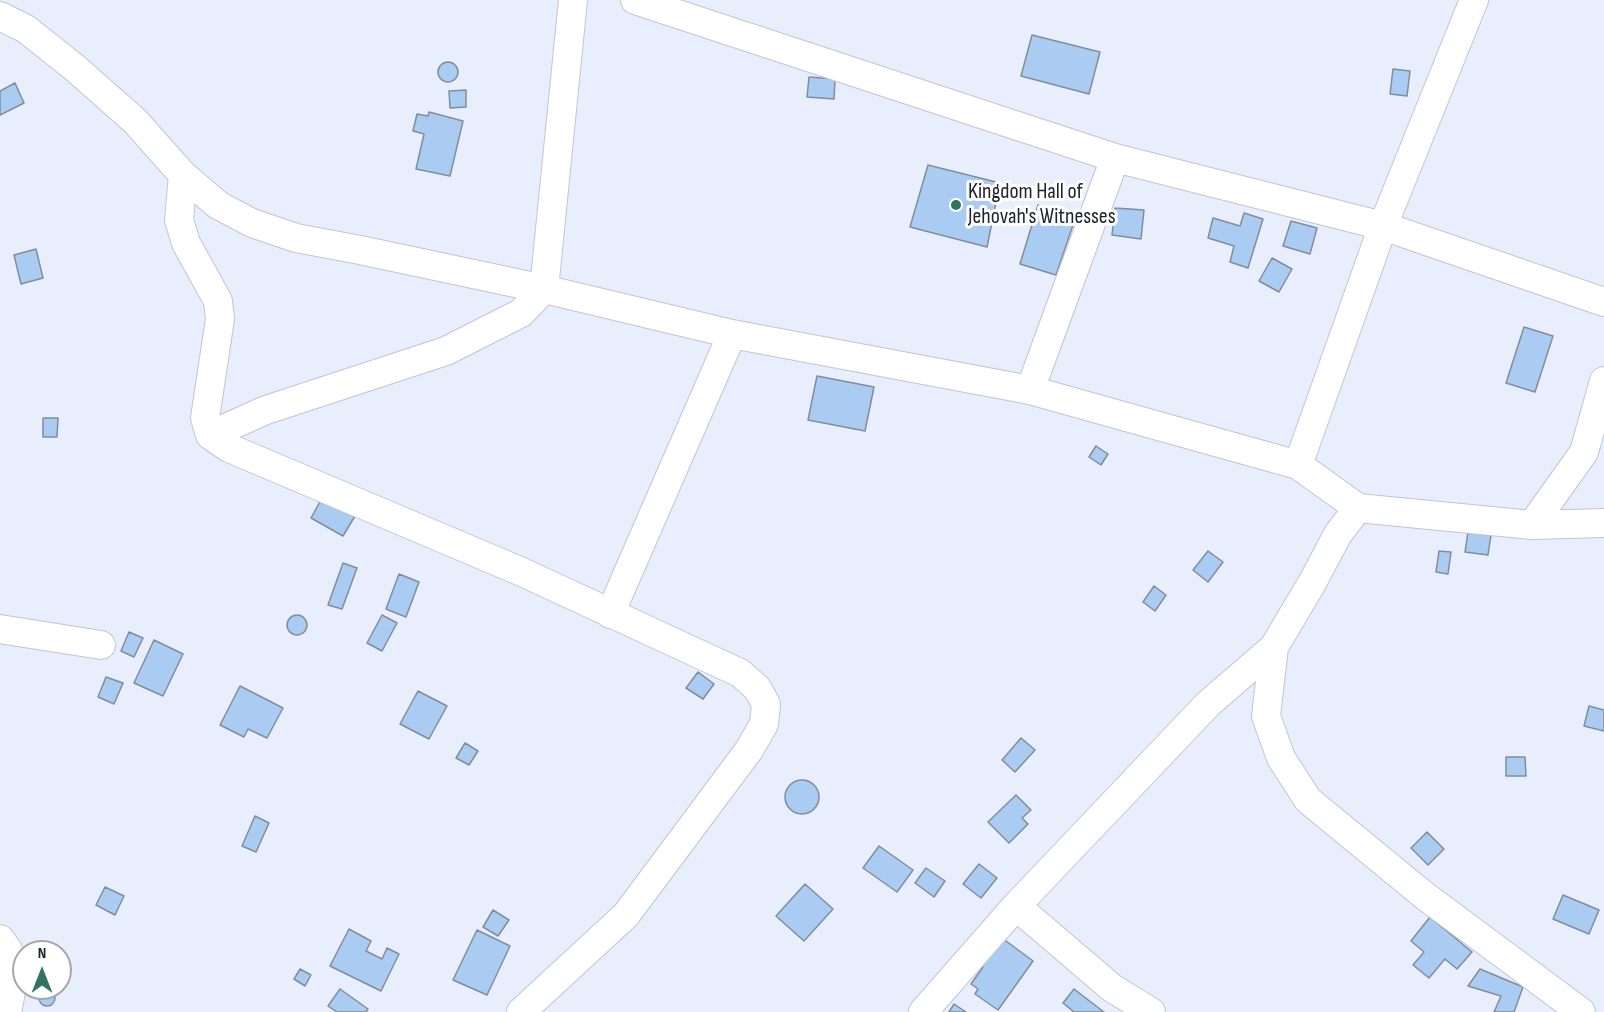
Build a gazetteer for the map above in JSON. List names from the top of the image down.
{
  "places": ["Kingdom Hall of Jehovah's Witnesses"],
  "north": "top"
}
